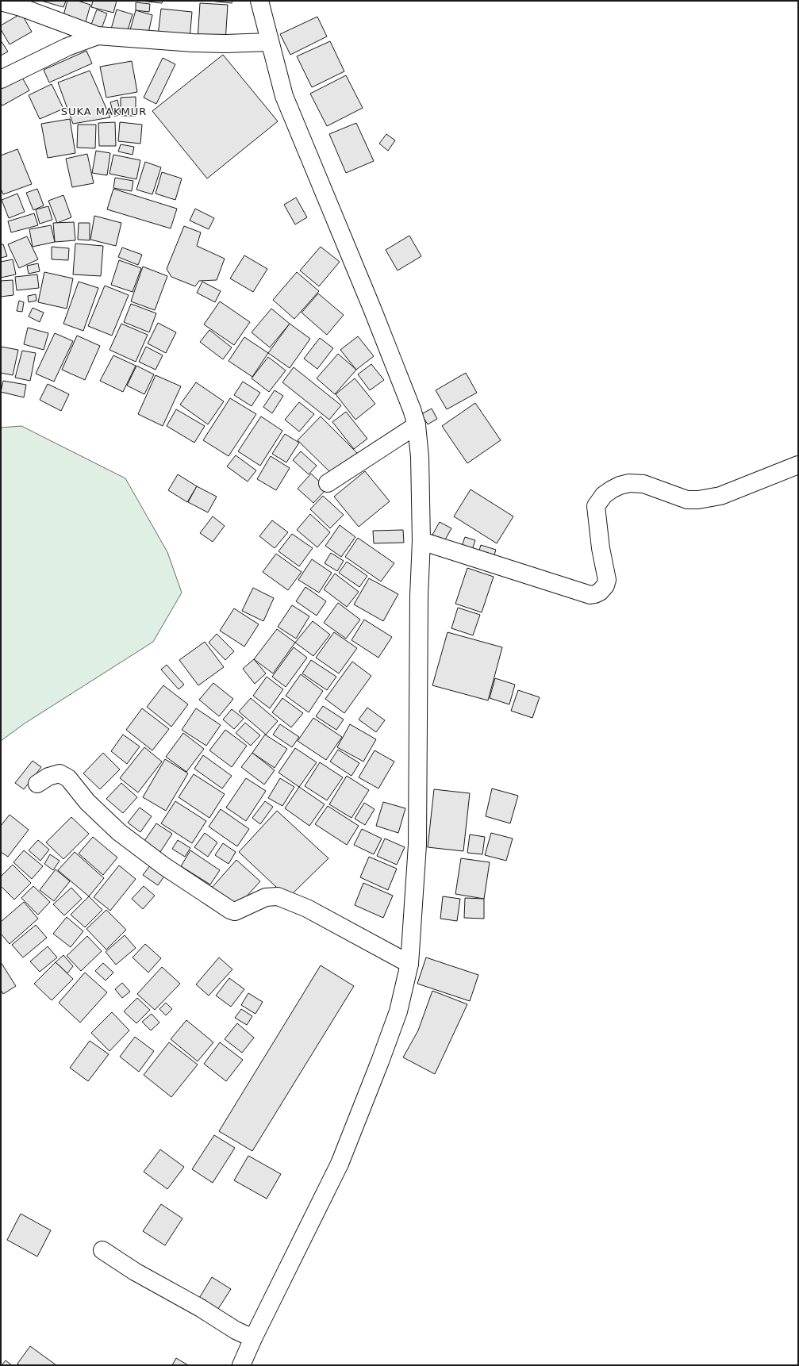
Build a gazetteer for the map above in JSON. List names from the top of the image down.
{
  "districts": ["SUKA MAKMUR"]
}
